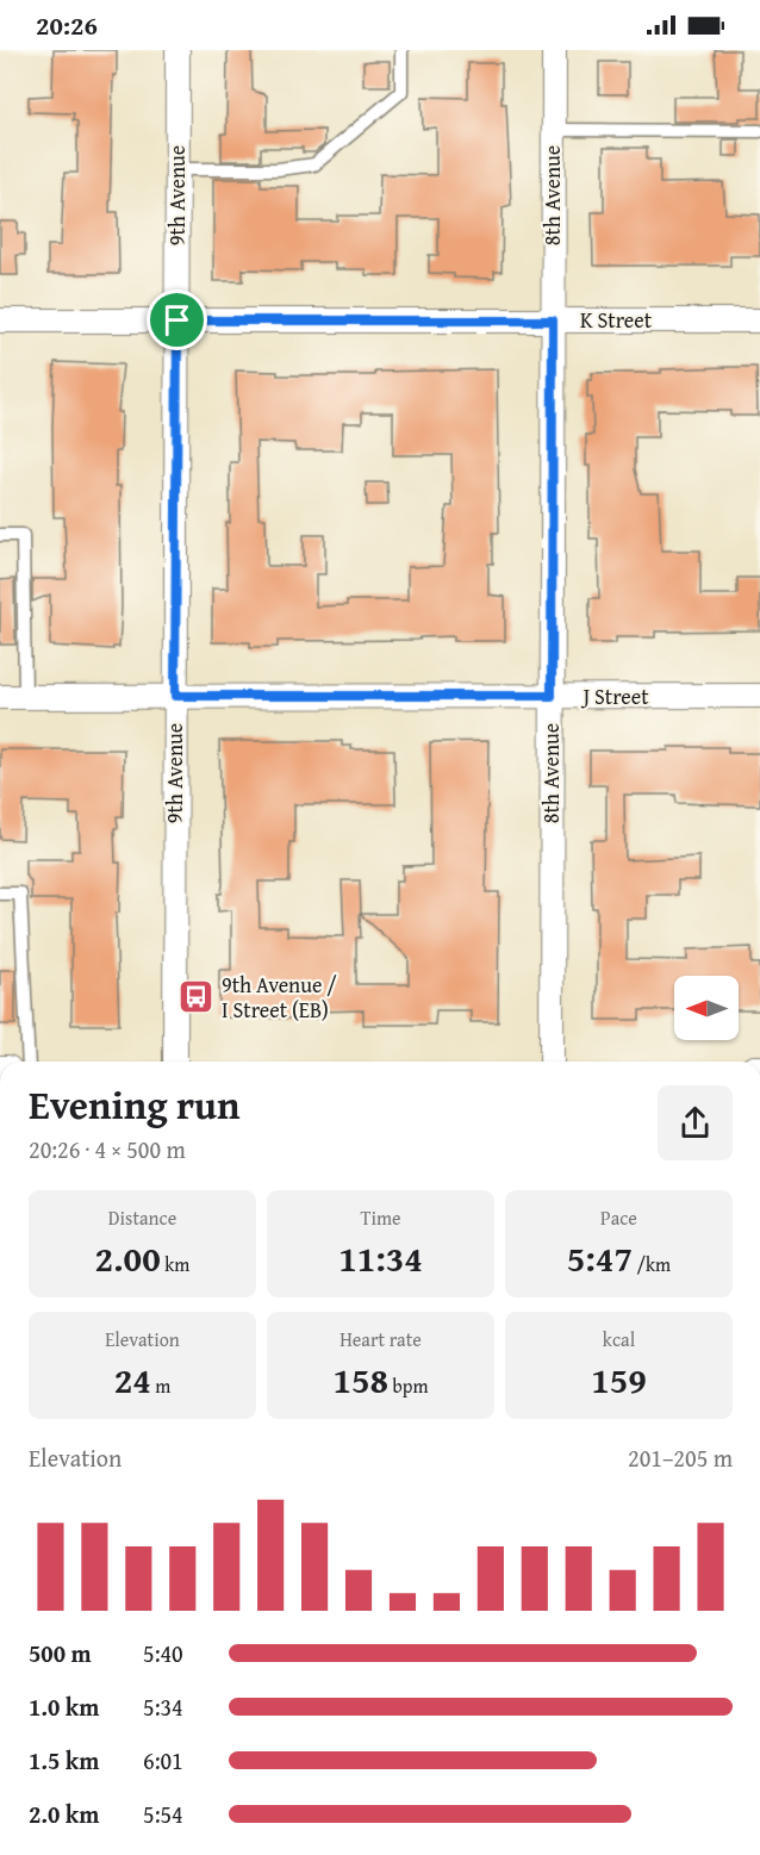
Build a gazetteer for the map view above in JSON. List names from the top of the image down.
{
  "streets": {
    "street": [
      "9th Avenue",
      "8th Avenue",
      "K Street",
      "J Street"
    ]
  },
  "crossings": [
    ["9th Avenue", "K Street"],
    ["9th Avenue", "J Street"],
    ["8th Avenue", "K Street"],
    ["8th Avenue", "J Street"]
  ],
  "places": {
    "bus stop": ["9th Avenue / I Street (EB)"]
  },
  "north": "left",
  "page": {
    "status": "20:26",
    "heading": ["Evening run", "20:26 · 4 × 500 m"],
    "stats": [
      ["Distance", "2.00 km"],
      ["Time", "11:34"],
      ["Pace", "5:47 /km"],
      ["Elevation", "24 m"],
      ["Heart rate", "158 bpm"],
      ["kcal", "159"]
    ],
    "chart": ["Elevation", "201–205 m"],
    "list": [
      {
        "name": "500 m",
        "note": "5:40"
      },
      {
        "name": "1.0 km",
        "note": "5:34"
      },
      {
        "name": "1.5 km",
        "note": "6:01"
      },
      {
        "name": "2.0 km",
        "note": "5:54"
      }
    ]
  }
}
